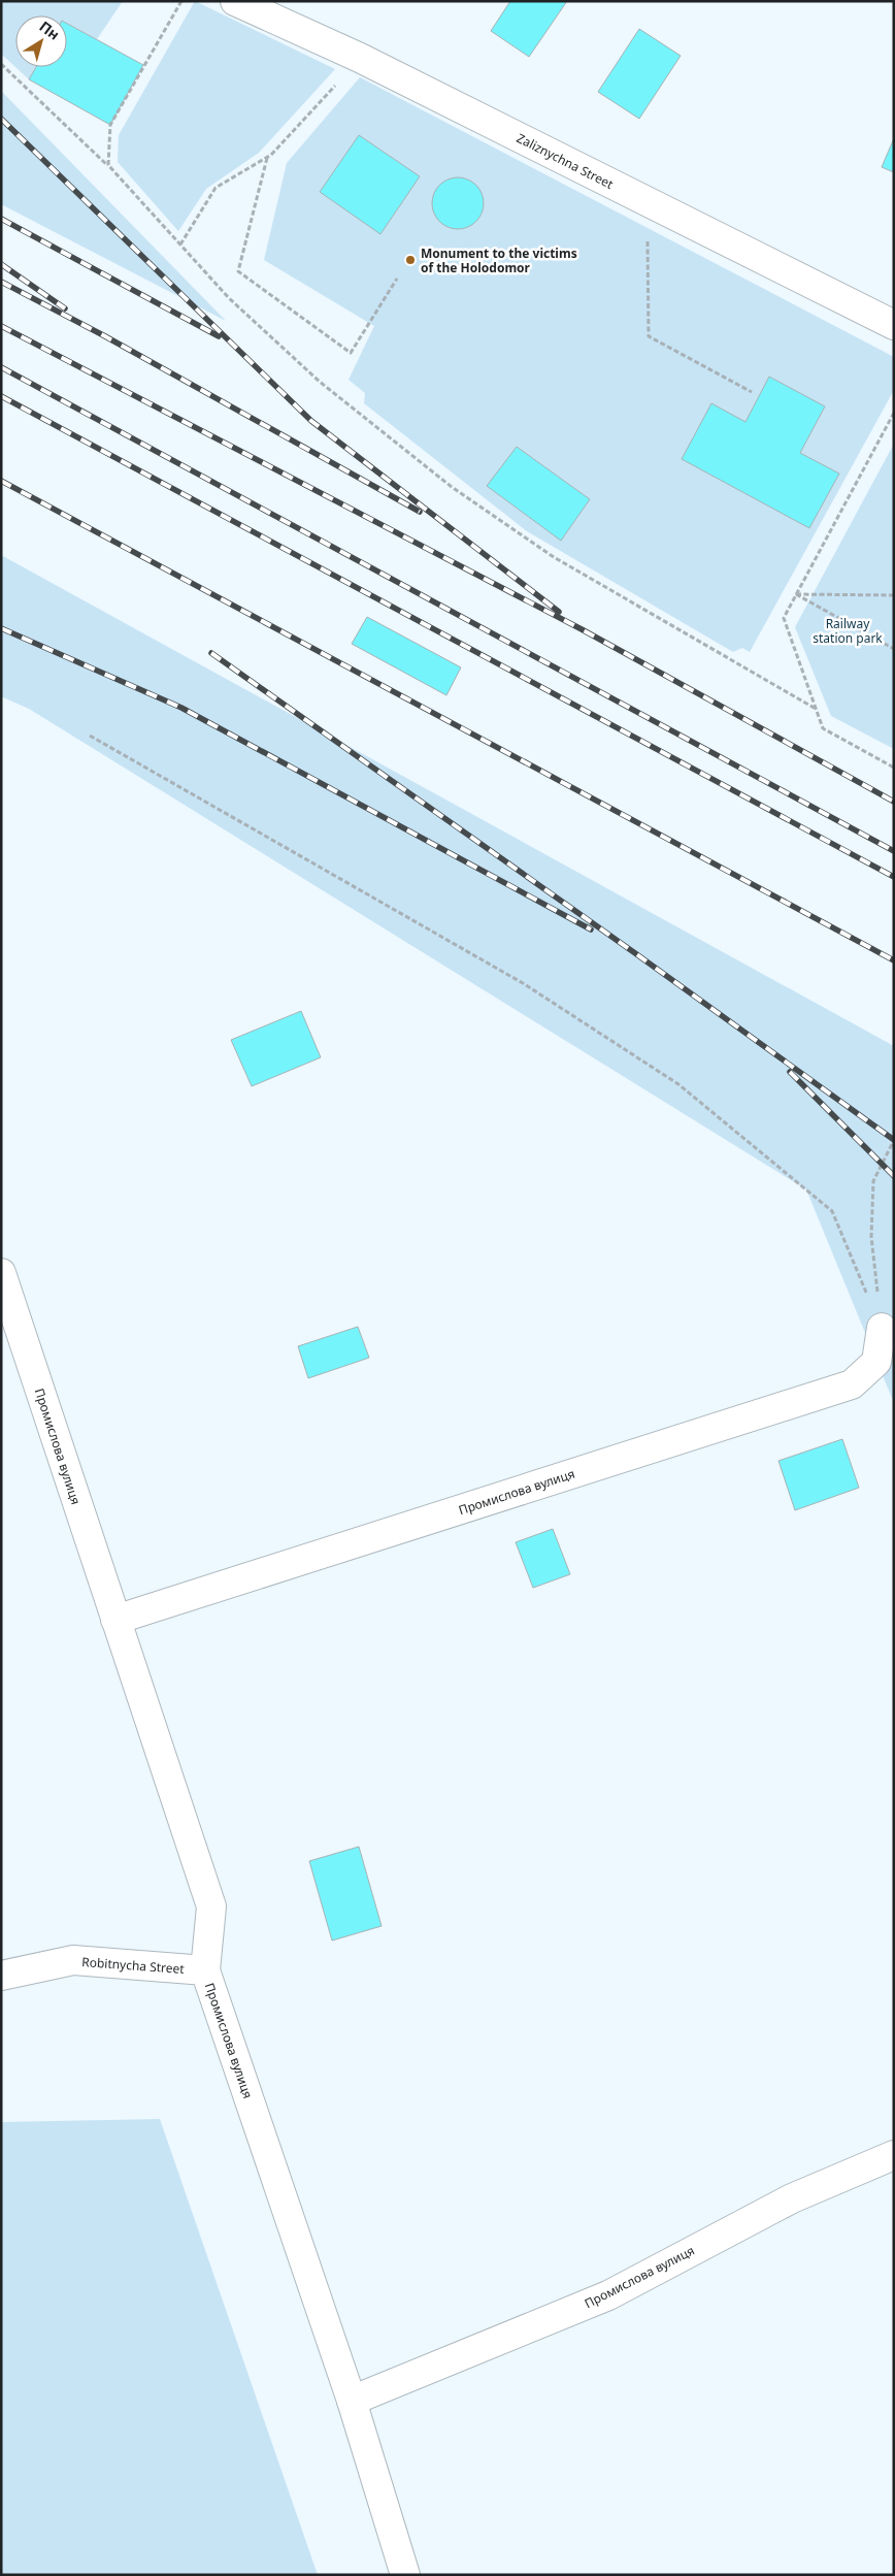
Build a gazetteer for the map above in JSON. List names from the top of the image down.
{
  "streets": {
    "street": ["Zaliznychna Street", "Промислова вулиця", "Robitnycha Street"]
  },
  "crossings": [
    ["Промислова вулиця", "Robitnycha Street"]
  ],
  "parks": ["Railway station park"],
  "places": ["Monument to the victims of the Holodomor"],
  "north": "top right"
}
